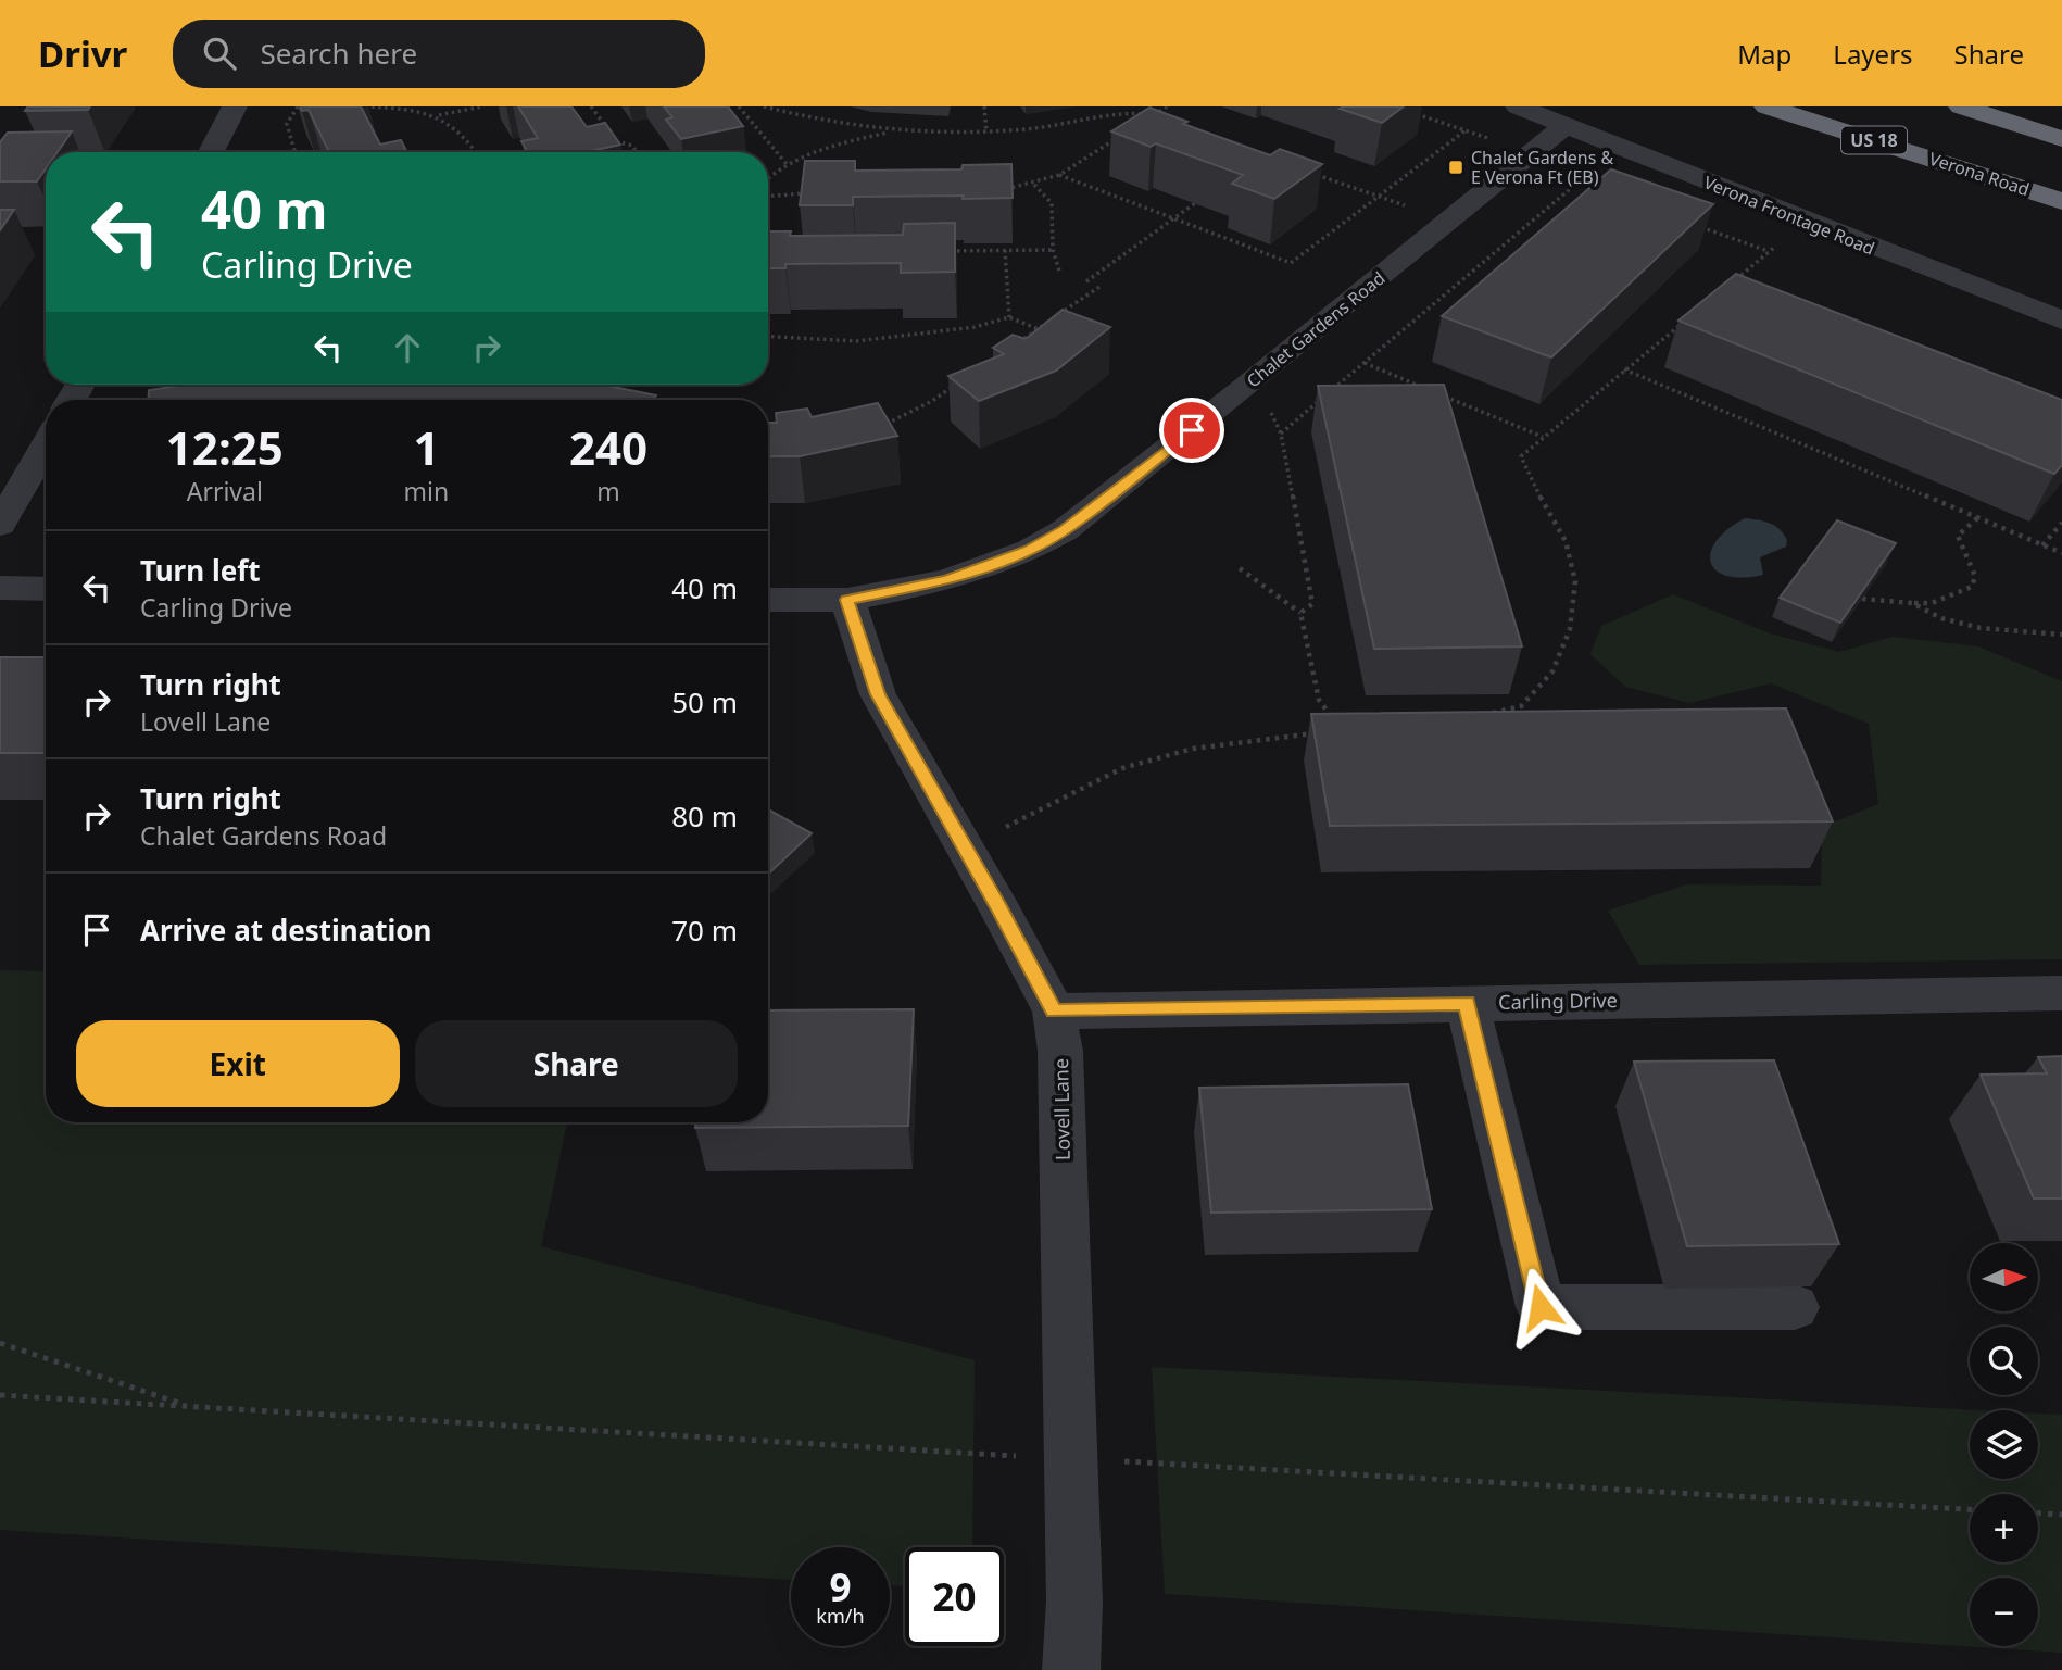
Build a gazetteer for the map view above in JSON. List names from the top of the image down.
{
  "streets": {
    "highway": ["US 18", "Verona Road"],
    "street": [
      "Verona Frontage Road",
      "Chalet Gardens Road",
      "Carling Drive",
      "Lovell Lane"
    ]
  },
  "crossings": [
    ["Verona Frontage Road", "Chalet Gardens Road"],
    ["Chalet Gardens Road", "Lovell Lane"],
    ["Carling Drive", "Lovell Lane"]
  ],
  "places": {
    "transit": ["Chalet Gardens & E Verona Ft (EB)"]
  },
  "north": "right",
  "page": {
    "header": "Drivr",
    "search": "Search here",
    "nav": ["Map", "Layers", "Share"],
    "turn": ["40 m", "Carling Drive"],
    "eta": [
      "12:25",
      "Arrival",
      "1",
      "min",
      "240",
      "m"
    ],
    "list": [
      {
        "name": "Turn left",
        "note": "Carling Drive",
        "value": "40 m"
      },
      {
        "name": "Turn right",
        "note": "Lovell Lane",
        "value": "50 m"
      },
      {
        "name": "Turn right",
        "note": "Chalet Gardens Road",
        "value": "80 m"
      },
      {
        "name": "Arrive at destination",
        "value": "70 m"
      }
    ],
    "buttons": ["Exit", "Share"],
    "map_buttons": ["+", "−"],
    "speed": "9 km/h",
    "limit": "20"
  }
}
